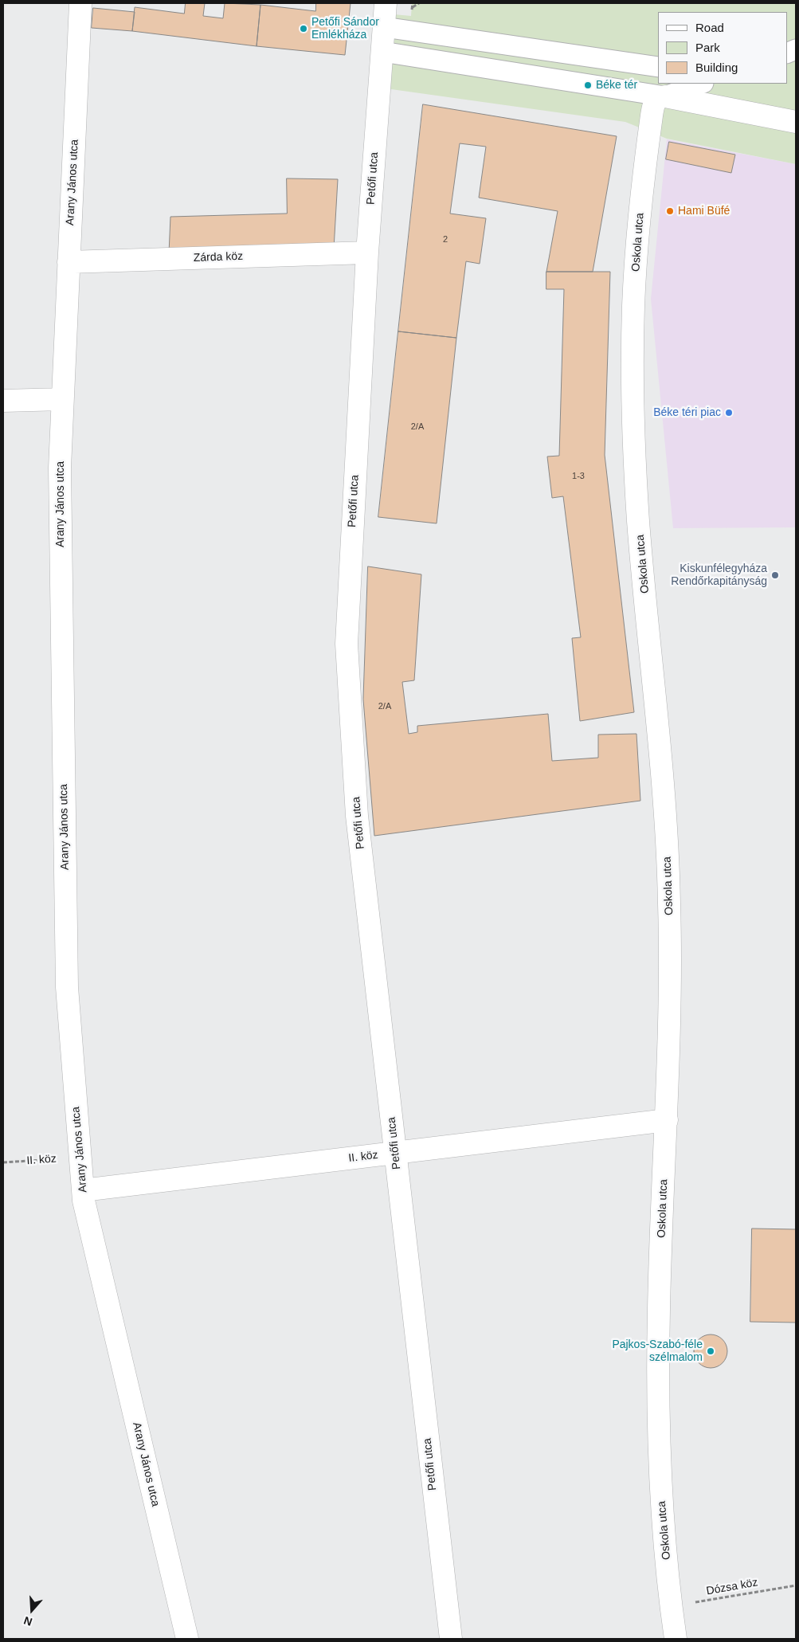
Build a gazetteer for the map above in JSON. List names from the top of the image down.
{
  "streets": {
    "street": [
      "Petőfi utca",
      "Arany János utca",
      "Oskola utca",
      "Zárda köz",
      "II. köz"
    ],
    "path": ["Dózsa köz"]
  },
  "crossings": [
    ["Petőfi utca", "Zárda köz"],
    ["Petőfi utca", "II. köz"],
    ["Arany János utca", "Zárda köz"],
    ["Arany János utca", "II. köz"],
    ["Oskola utca", "II. köz"],
    ["Oskola utca", "Dózsa köz"]
  ],
  "places": [
    "Petőfi Sándor Emlékháza",
    "Béke tér",
    "Hami Büfé",
    "Béke téri piac",
    "Kiskunfélegyháza Rendőrkapitányság",
    "Pajkos-Szabó-féle szélmalom"
  ],
  "house_numbers": [
    "2",
    "2/A",
    "1-3",
    "2/A"
  ],
  "legend": ["Road", "Park", "Building"],
  "north": "bottom"
}
